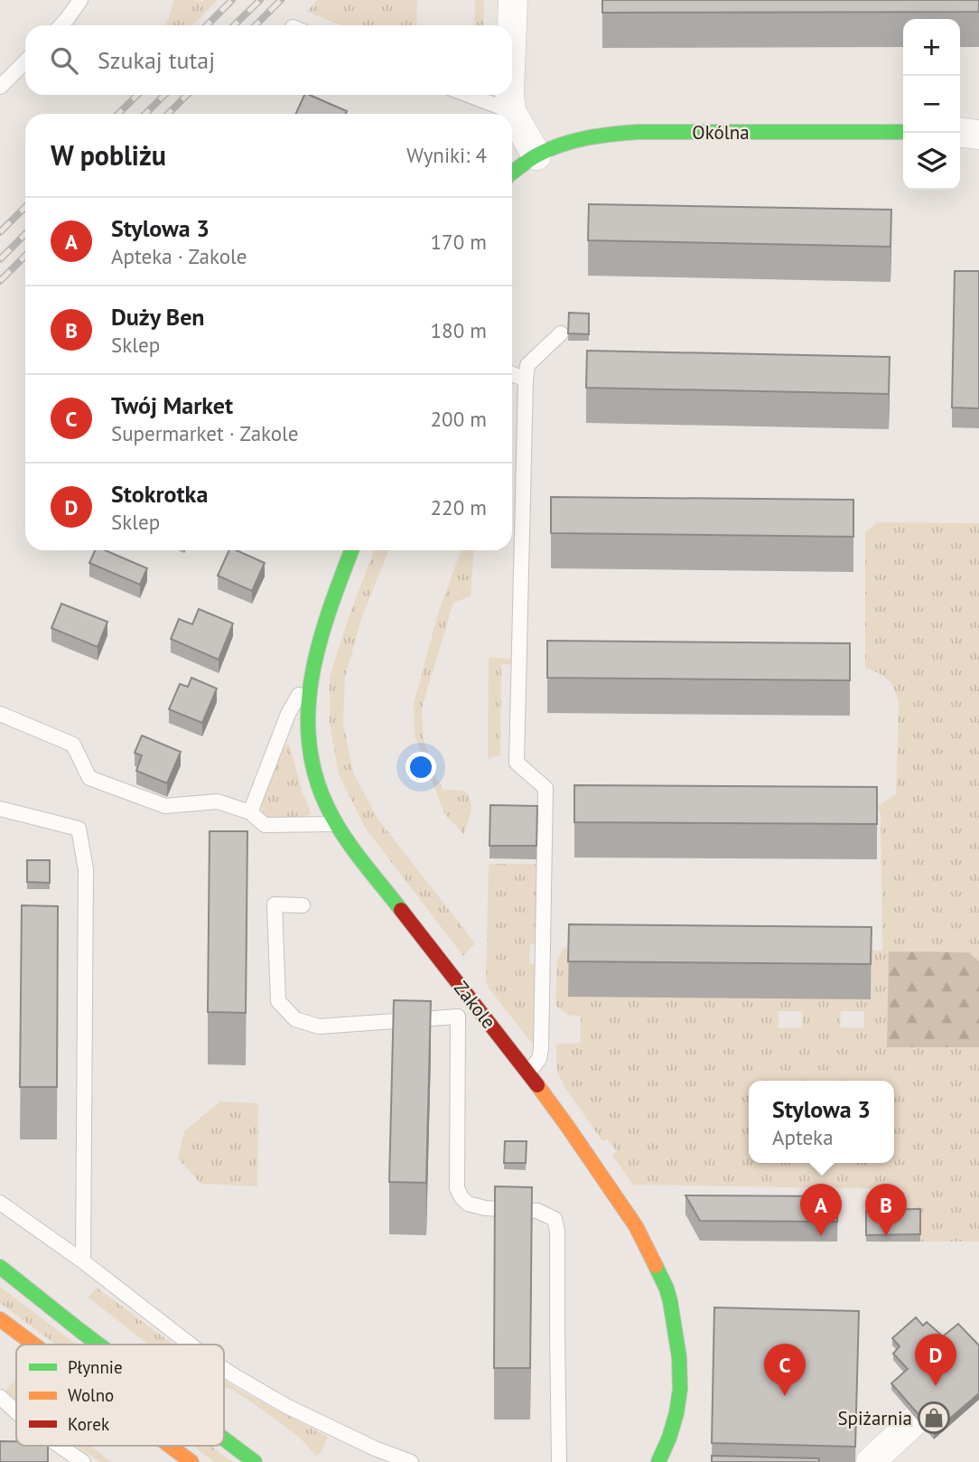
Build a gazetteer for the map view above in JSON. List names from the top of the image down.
{
  "streets": {
    "street": ["Okólna", "Zakole"]
  },
  "places": {
    "shop": ["Spiżarnia"]
  },
  "legend": ["Płynnie", "Wolno", "Korek"],
  "page": {
    "map_buttons": ["+", "−"],
    "search": "Szukaj tutaj",
    "heading": ["W pobliżu", "Wyniki: 4"],
    "list": [
      {
        "mark": "A",
        "name": "Stylowa 3",
        "note": "Apteka · Zakole",
        "value": "170 m"
      },
      {
        "mark": "B",
        "name": "Duży Ben",
        "note": "Sklep",
        "value": "180 m"
      },
      {
        "mark": "C",
        "name": "Twój Market",
        "note": "Supermarket · Zakole",
        "value": "200 m"
      },
      {
        "mark": "D",
        "name": "Stokrotka",
        "note": "Sklep",
        "value": "220 m"
      }
    ],
    "popup": ["Stylowa 3", "Apteka"],
    "pins": [
      "A",
      "B",
      "D",
      "C"
    ]
  }
}
